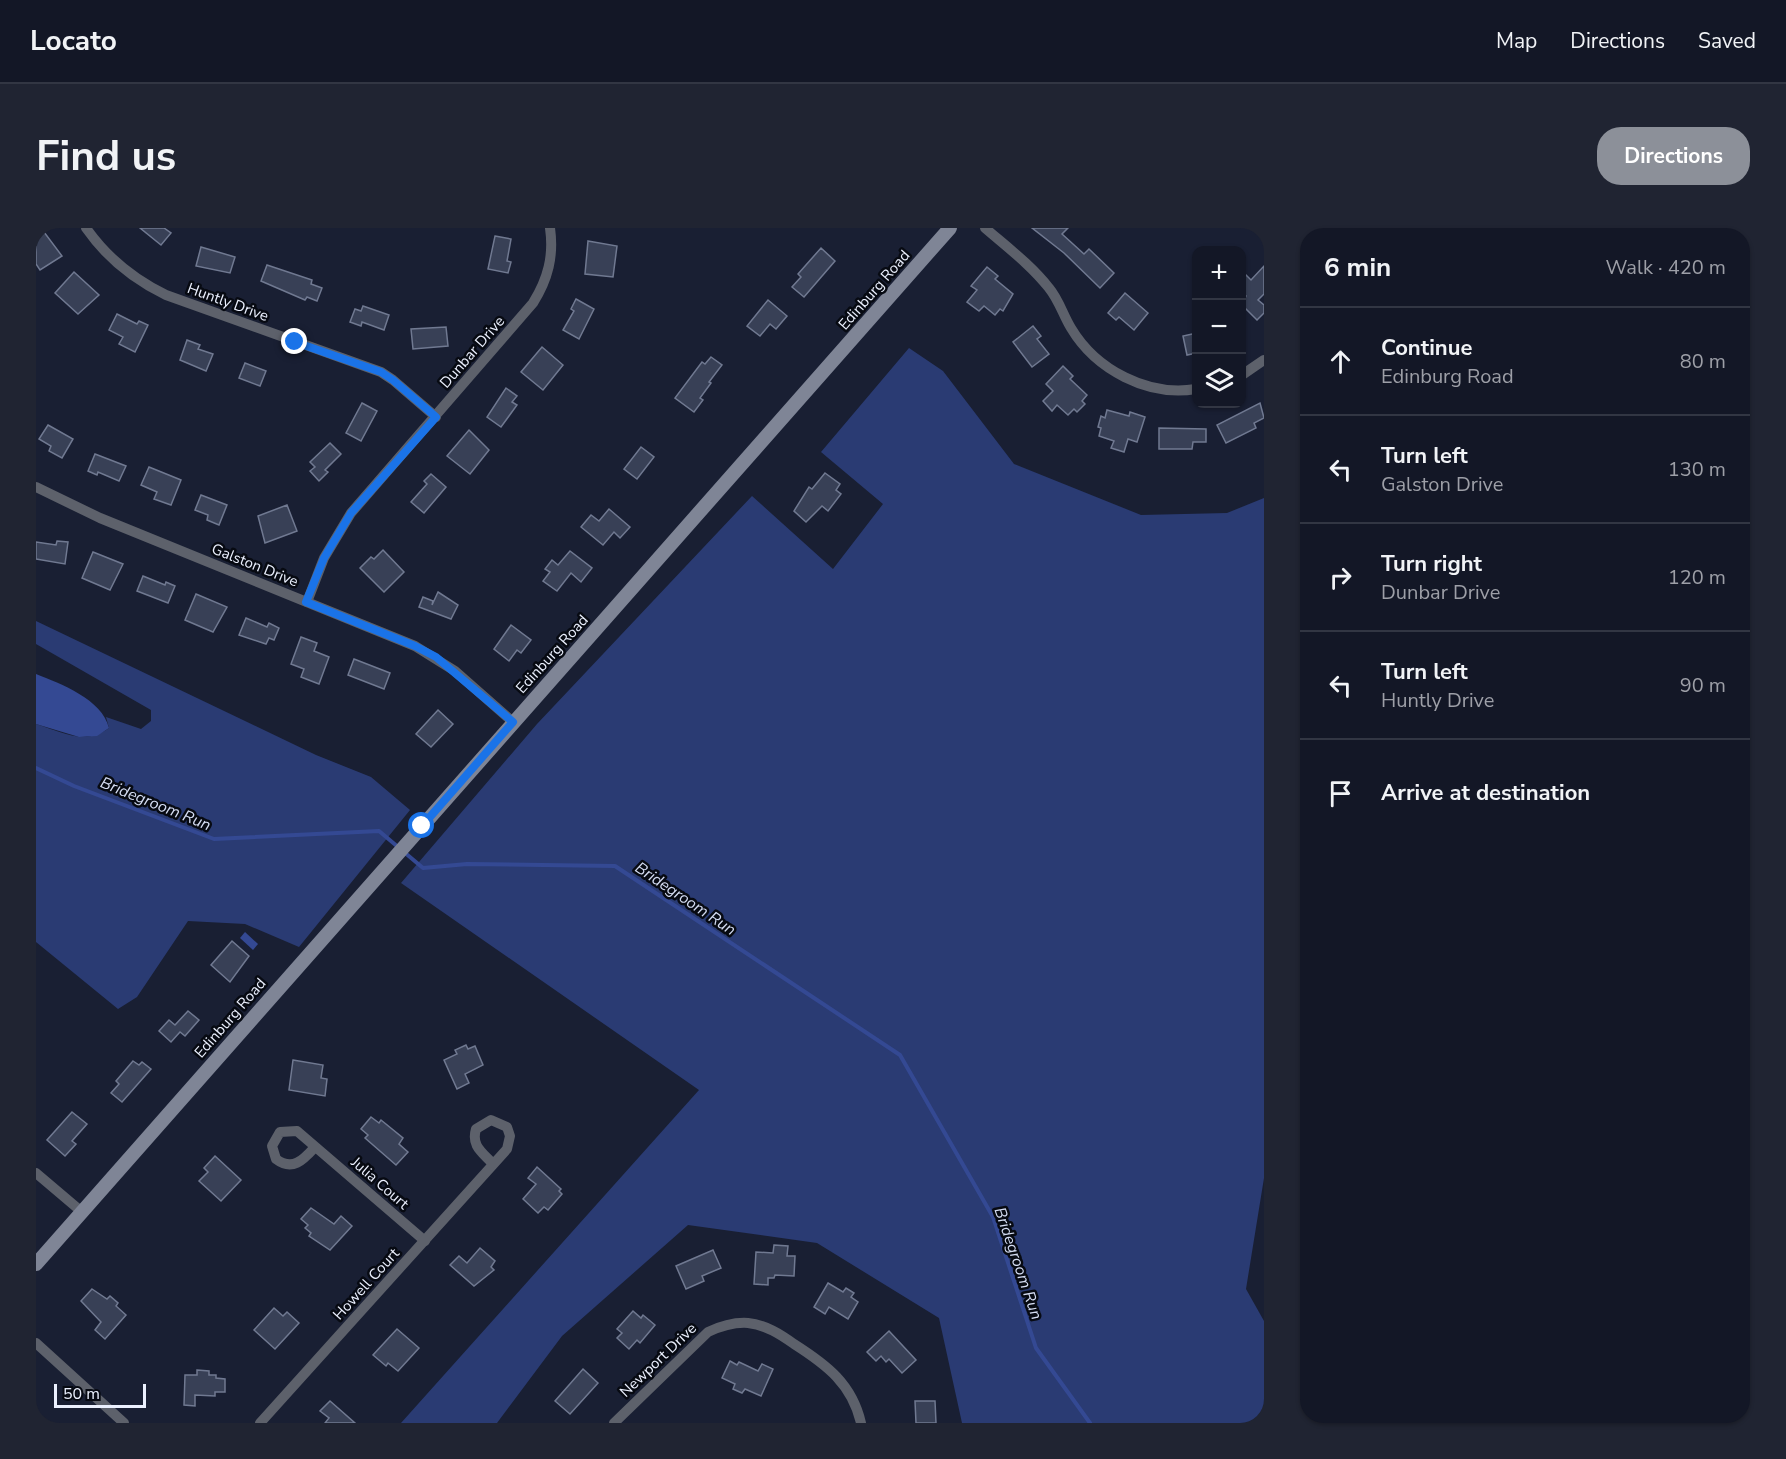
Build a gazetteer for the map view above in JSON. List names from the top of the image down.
{
  "streets": {
    "main road": ["Edinburg Road"],
    "street": [
      "Huntly Drive",
      "Dunbar Drive",
      "Galston Drive",
      "Julia Court",
      "Howell Court",
      "Newport Drive"
    ]
  },
  "crossings": [
    ["Edinburg Road", "Galston Drive"],
    ["Huntly Drive", "Dunbar Drive"],
    ["Dunbar Drive", "Galston Drive"],
    ["Julia Court", "Howell Court"]
  ],
  "water": ["Bridegroom Run"],
  "scale_bar": "50 m",
  "page": {
    "header": "Locato",
    "nav": ["Map", "Directions", "Saved"],
    "buttons": "Directions",
    "title": "Find us",
    "heading": ["6 min", "Walk · 420 m"],
    "map_buttons": ["+", "−"],
    "list": [
      ["Continue", "Edinburg Road", "80 m"],
      ["Turn left", "Galston Drive", "130 m"],
      ["Turn right", "Dunbar Drive", "120 m"],
      ["Turn left", "Huntly Drive", "90 m"],
      "Arrive at destination"
    ],
    "scale": "50 m"
  }
}
